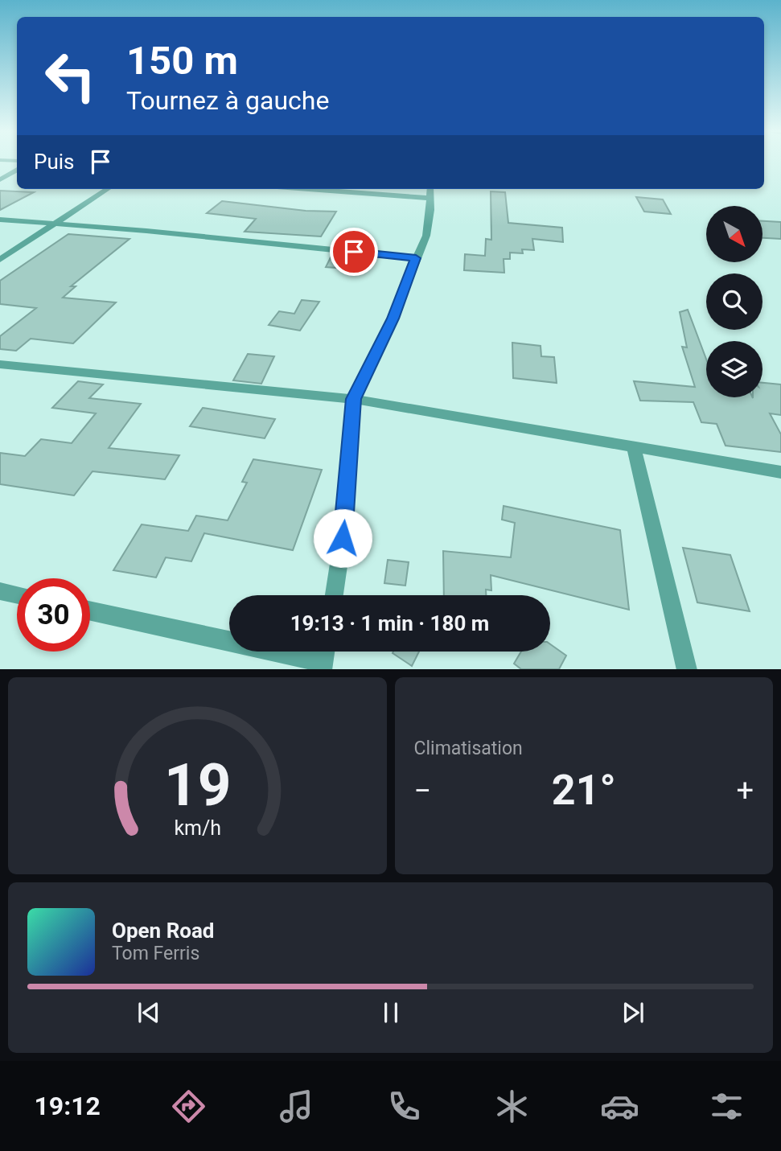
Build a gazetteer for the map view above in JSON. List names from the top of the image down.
{
  "north": "bottom right",
  "page": {
    "turn": ["150 m", "Tournez à gauche"],
    "then": "Puis",
    "limit": "30",
    "trip": "19:13 · 1 min · 180 m",
    "tile": "Climatisation",
    "heat": ["−", "21°", "+"],
    "song": ["Open Road", "Tom Ferris"],
    "tabs": "19:12",
    "gauge": ["19", "km/h"]
  }
}
